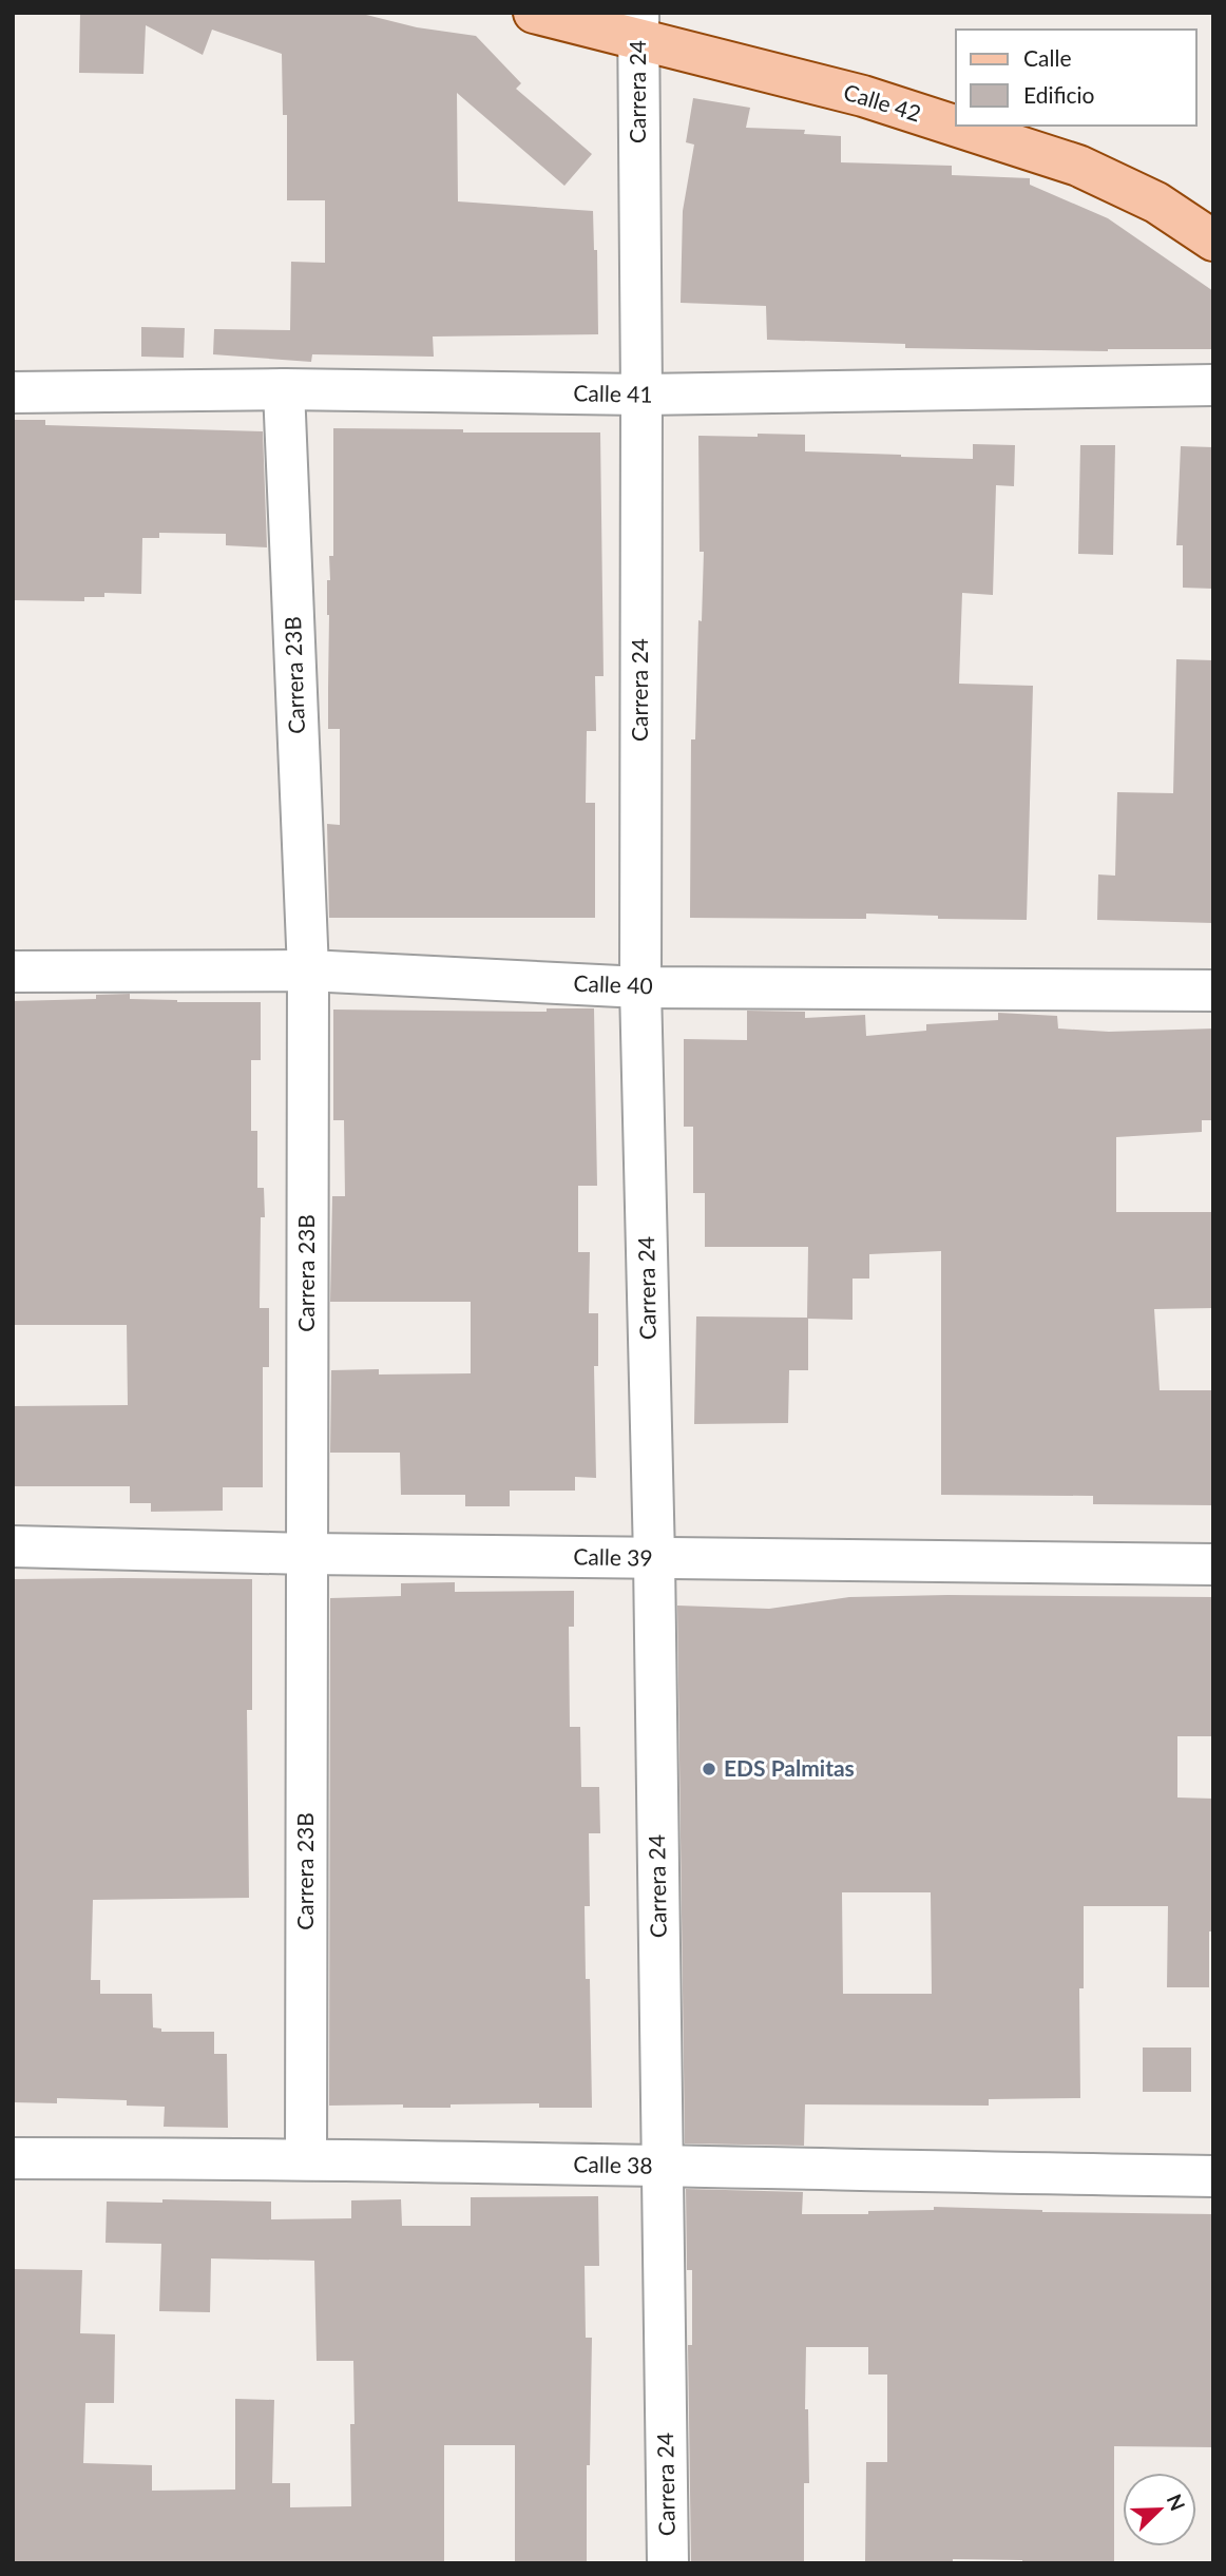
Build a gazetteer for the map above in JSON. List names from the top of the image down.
{
  "streets": {
    "main road": ["Calle 42"],
    "street": [
      "Carrera 24",
      "Calle 41",
      "Carrera 23B",
      "Calle 40",
      "Calle 39",
      "Calle 38"
    ]
  },
  "crossings": [
    ["Carrera 24", "Calle 42"],
    ["Carrera 24", "Calle 41"],
    ["Carrera 24", "Calle 40"],
    ["Carrera 24", "Calle 39"],
    ["Carrera 24", "Calle 38"],
    ["Calle 41", "Carrera 23B"],
    ["Carrera 23B", "Calle 40"],
    ["Carrera 23B", "Calle 39"],
    ["Carrera 23B", "Calle 38"]
  ],
  "places": ["EDS Palmitas"],
  "legend": ["Calle", "Edificio"],
  "north": "top right"
}
